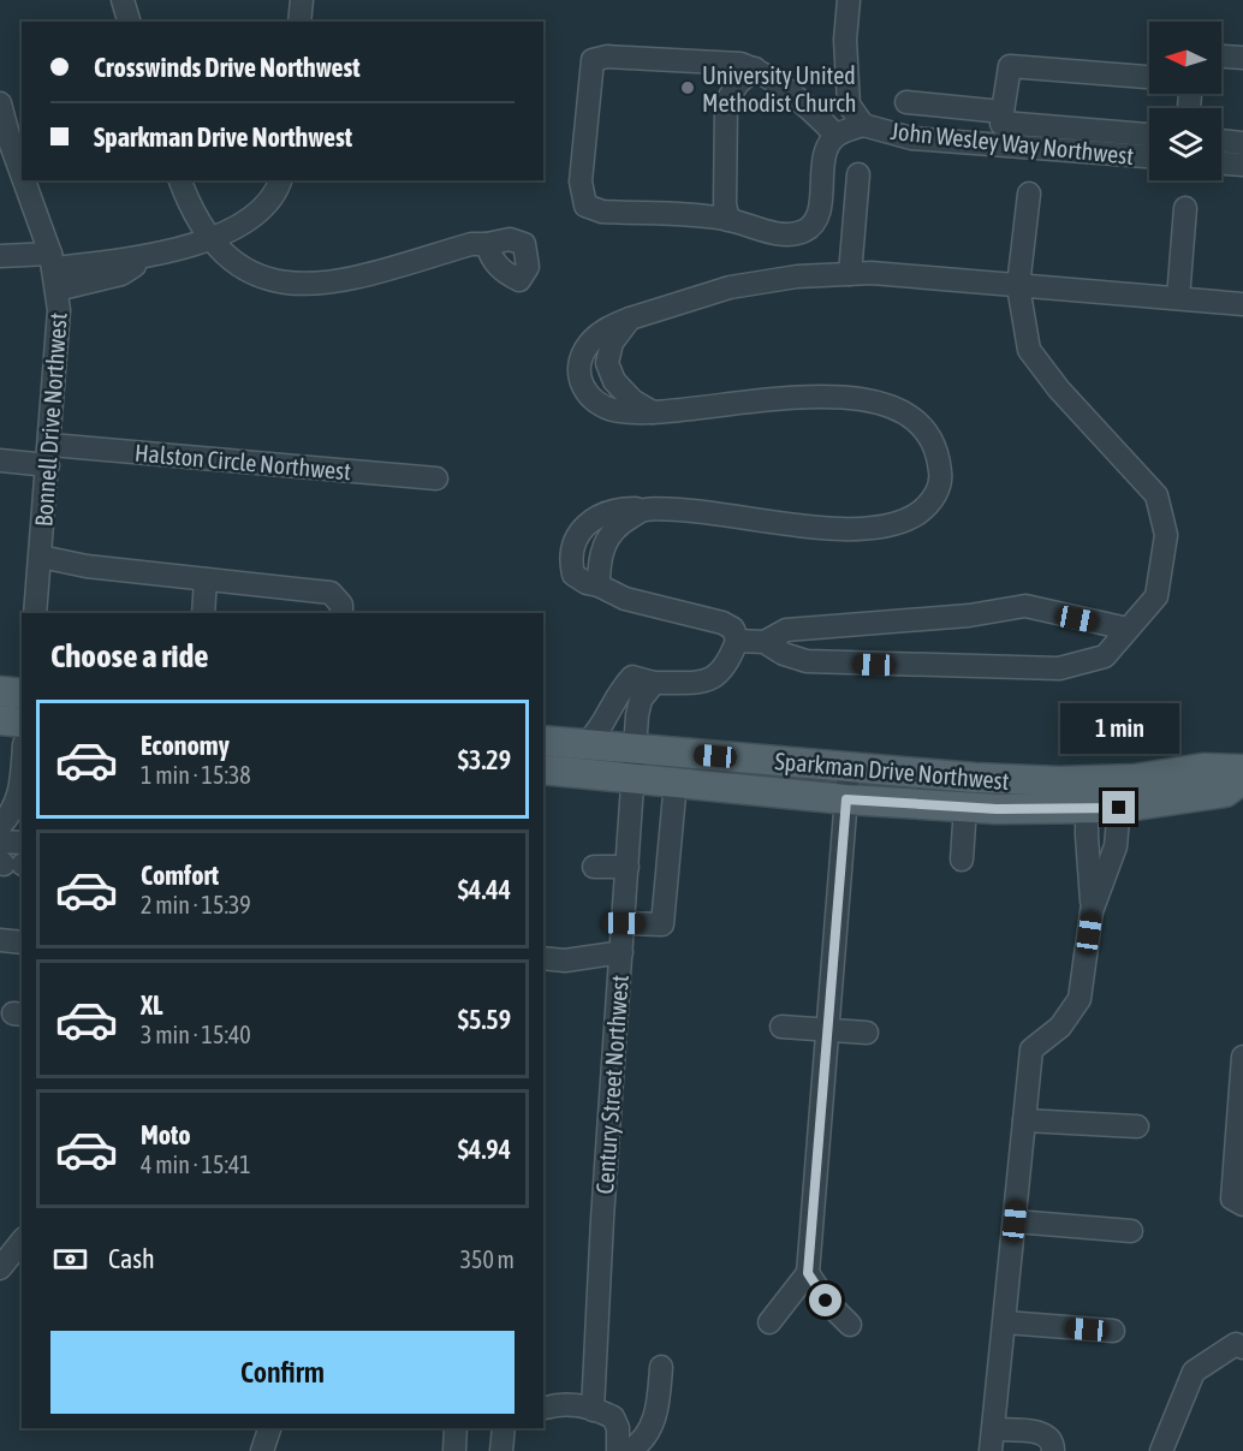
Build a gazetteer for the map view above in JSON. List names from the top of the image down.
{
  "streets": {
    "main road": ["Sparkman Drive Northwest"],
    "street": [
      "John Wesley Way Northwest",
      "Bonnell Drive Northwest",
      "Halston Circle Northwest",
      "Century Street Northwest"
    ]
  },
  "crossings": [
    ["Bonnell Drive Northwest", "Halston Circle Northwest"],
    ["Sparkman Drive Northwest", "Century Street Northwest"]
  ],
  "places": ["University United Methodist Church"],
  "north": "left",
  "page": {
    "banner": ["Crosswinds Drive Northwest", "Sparkman Drive Northwest"],
    "heading": "Choose a ride",
    "list": [
      {
        "name": "Economy",
        "note": "1 min · 15:38",
        "value": "$3.29"
      },
      {
        "name": "Comfort",
        "note": "2 min · 15:39",
        "value": "$4.44"
      },
      {
        "name": "XL",
        "note": "3 min · 15:40",
        "value": "$5.59"
      },
      {
        "name": "Moto",
        "note": "4 min · 15:41",
        "value": "$4.94"
      }
    ],
    "bubble": "1 min",
    "pay": ["Cash", "350 m"],
    "buttons": "Confirm"
  }
}
